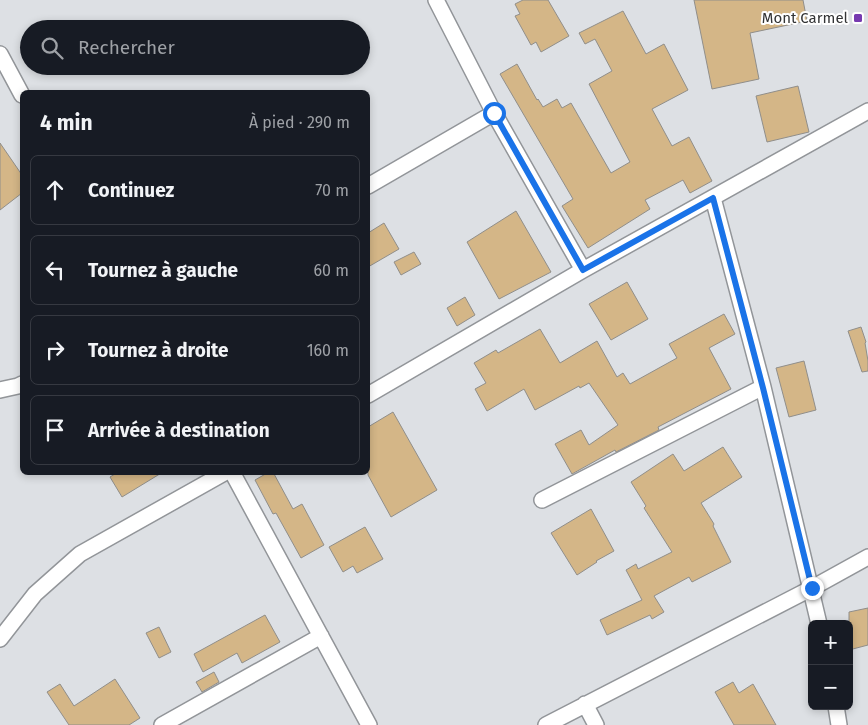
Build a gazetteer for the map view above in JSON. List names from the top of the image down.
{
  "places": {
    "transit": ["Mont Carmel"]
  },
  "page": {
    "search": "Rechercher",
    "heading": ["4 min", "À pied · 290 m"],
    "list": [
      ["Continuez", "70 m"],
      ["Tournez à gauche", "60 m"],
      ["Tournez à droite", "160 m"],
      "Arrivée à destination"
    ],
    "map_buttons": ["+", "−"]
  }
}
